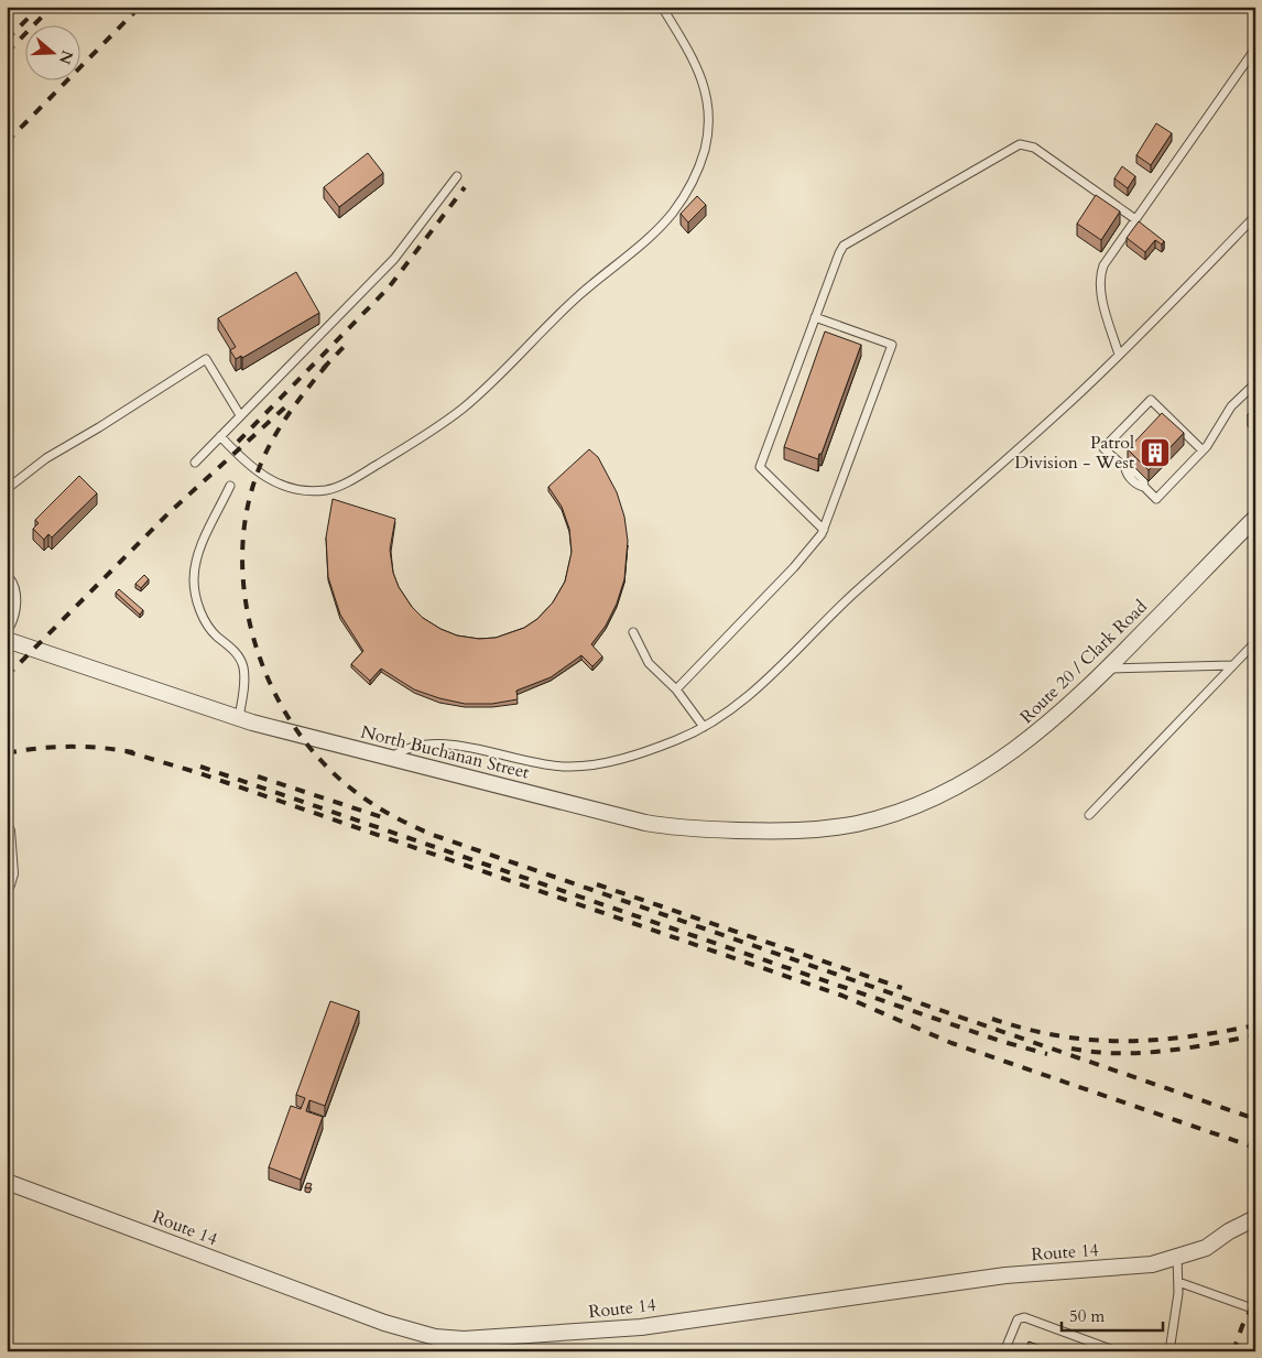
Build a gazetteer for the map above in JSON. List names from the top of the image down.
{
  "streets": {
    "street": ["Route 20 / Clark Road", "North Buchanan Street", "Route 14"]
  },
  "crossings": [
    ["Route 20 / Clark Road", "North Buchanan Street"]
  ],
  "places": {
    "building": ["Patrol Division - West"]
  },
  "scale_bar": "50 m",
  "north": "right"
}
